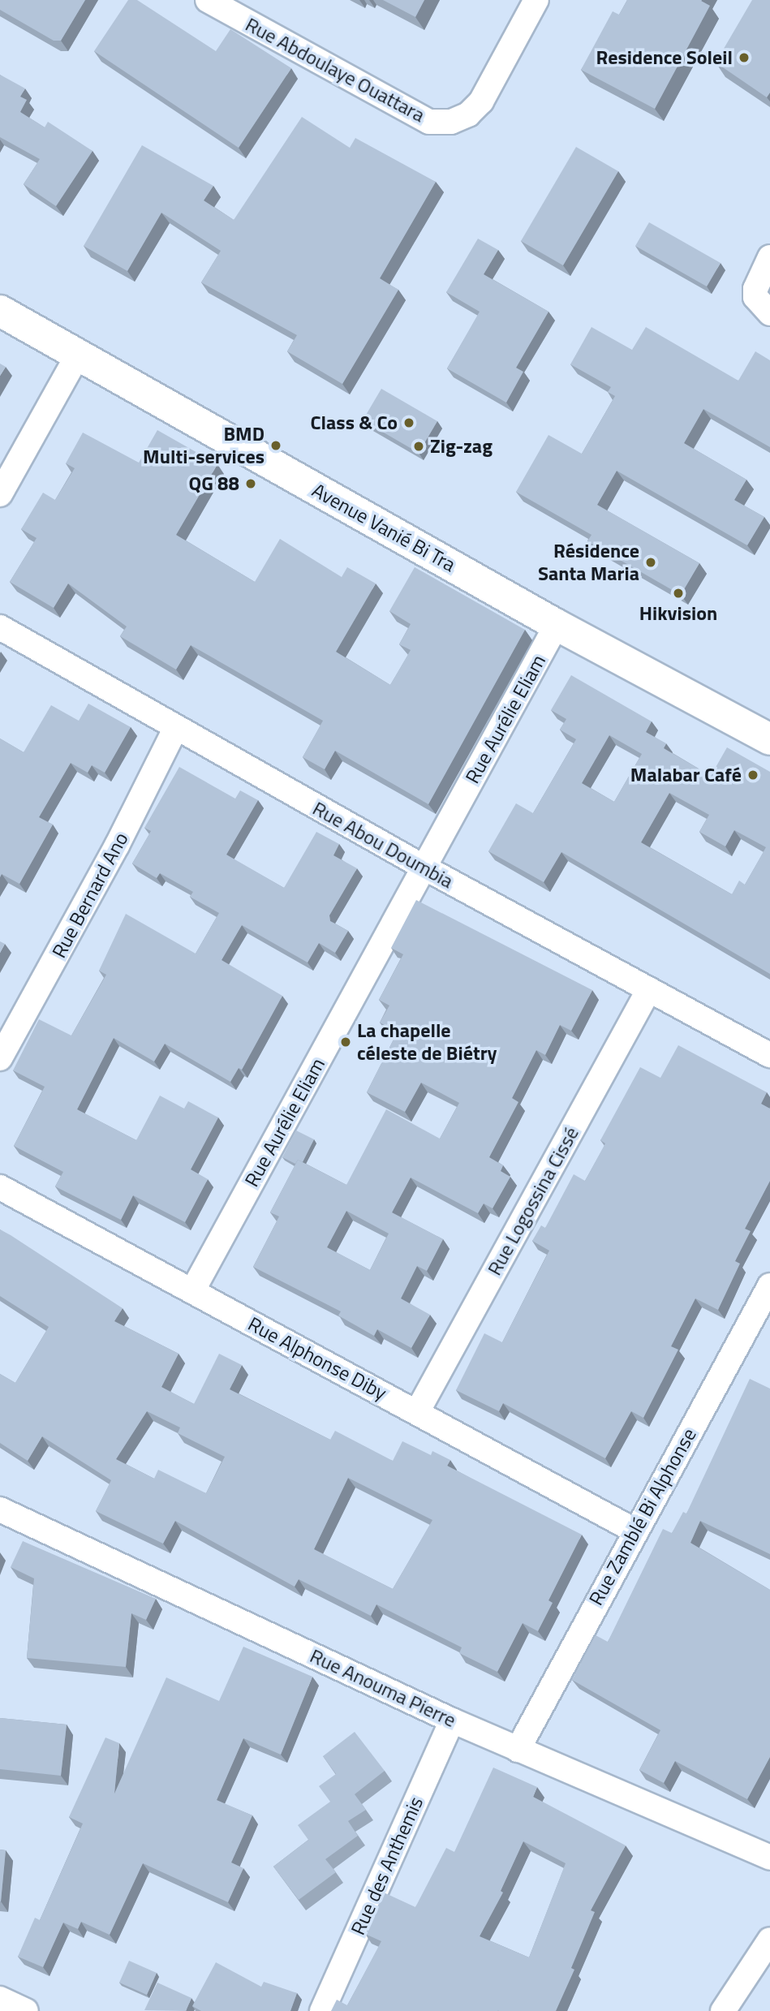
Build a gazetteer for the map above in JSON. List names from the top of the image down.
{
  "streets": {
    "street": [
      "Rue Abdoulaye Ouattara",
      "Avenue Vanié Bi Tra",
      "Rue Aurélie Eliam",
      "Rue Abou Doumbia",
      "Rue Bernard Ano",
      "Rue Logossina Cissé",
      "Rue Alphonse Diby",
      "Rue Zamblé Bi Alphonse",
      "Rue Anouma Pierre",
      "Rue des Anthemis"
    ]
  },
  "crossings": [
    ["Avenue Vanié Bi Tra", "Rue Aurélie Eliam"],
    ["Rue Aurélie Eliam", "Rue Abou Doumbia"],
    ["Rue Aurélie Eliam", "Rue Alphonse Diby"],
    ["Rue Abou Doumbia", "Rue Bernard Ano"],
    ["Rue Abou Doumbia", "Rue Logossina Cissé"],
    ["Rue Logossina Cissé", "Rue Alphonse Diby"],
    ["Rue Alphonse Diby", "Rue Zamblé Bi Alphonse"],
    ["Rue Zamblé Bi Alphonse", "Rue Anouma Pierre"],
    ["Rue Anouma Pierre", "Rue des Anthemis"]
  ],
  "places": [
    "Residence Soleil",
    "Class & Co",
    "BMD Multi-services",
    "Zig-zag",
    "QG 88",
    "Résidence Santa Maria",
    "Hikvision",
    "Malabar Café",
    "La chapelle céleste de Biétry"
  ]
}
